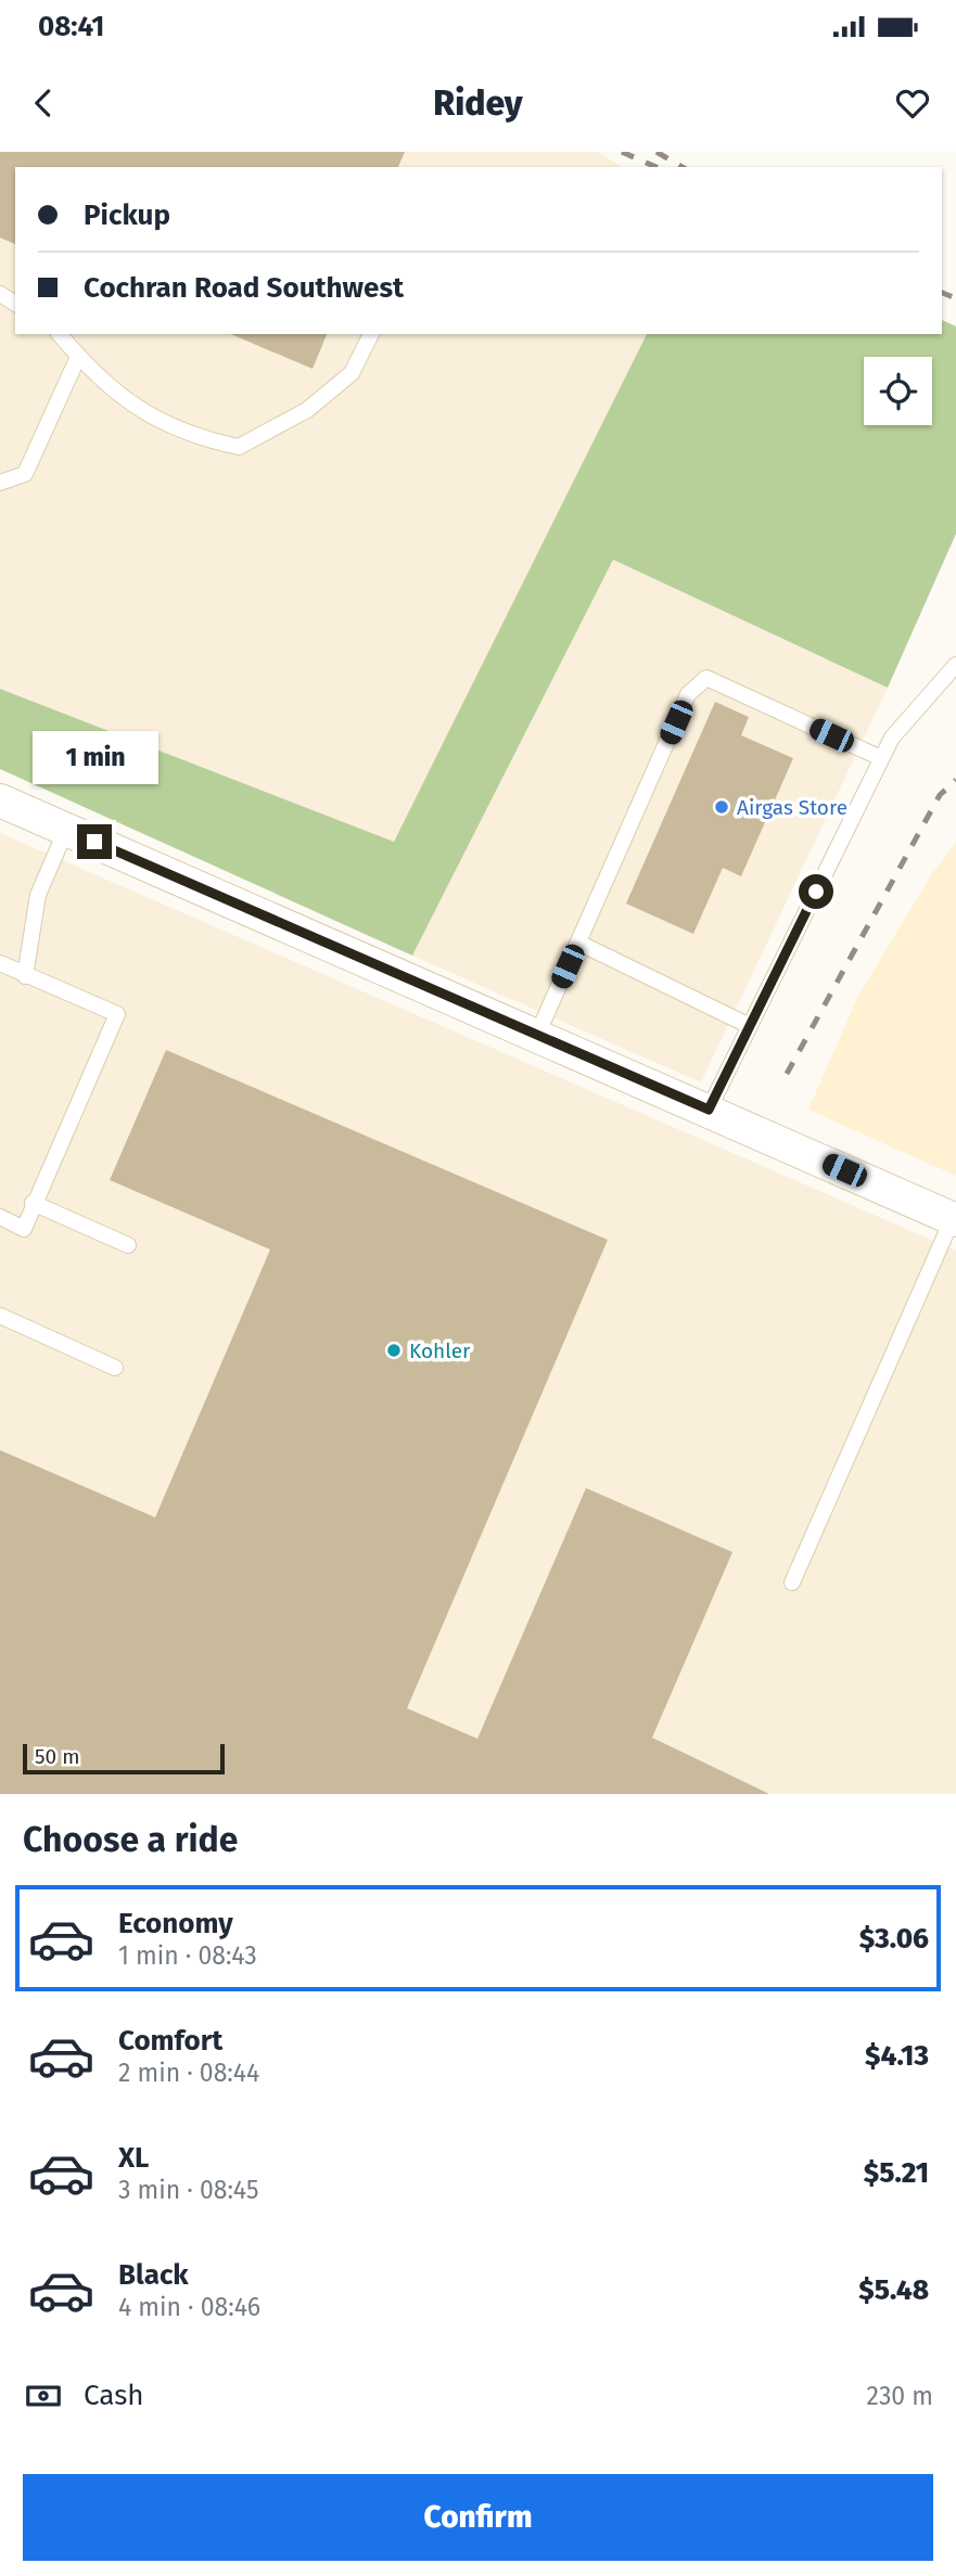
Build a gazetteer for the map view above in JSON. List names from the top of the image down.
{
  "places": ["Airgas Store", "Kohler"],
  "scale_bar": "50 m",
  "page": {
    "status": "08:41",
    "header": "Ridey",
    "banner": ["Pickup", "Cochran Road Southwest"],
    "bubble": "1 min",
    "scale": "50 m",
    "heading": "Choose a ride",
    "list": [
      {
        "name": "Economy",
        "note": "1 min · 08:43",
        "value": "$3.06"
      },
      {
        "name": "Comfort",
        "note": "2 min · 08:44",
        "value": "$4.13"
      },
      {
        "name": "XL",
        "note": "3 min · 08:45",
        "value": "$5.21"
      },
      {
        "name": "Black",
        "note": "4 min · 08:46",
        "value": "$5.48"
      }
    ],
    "pay": ["Cash", "230 m"],
    "buttons": "Confirm"
  }
}
